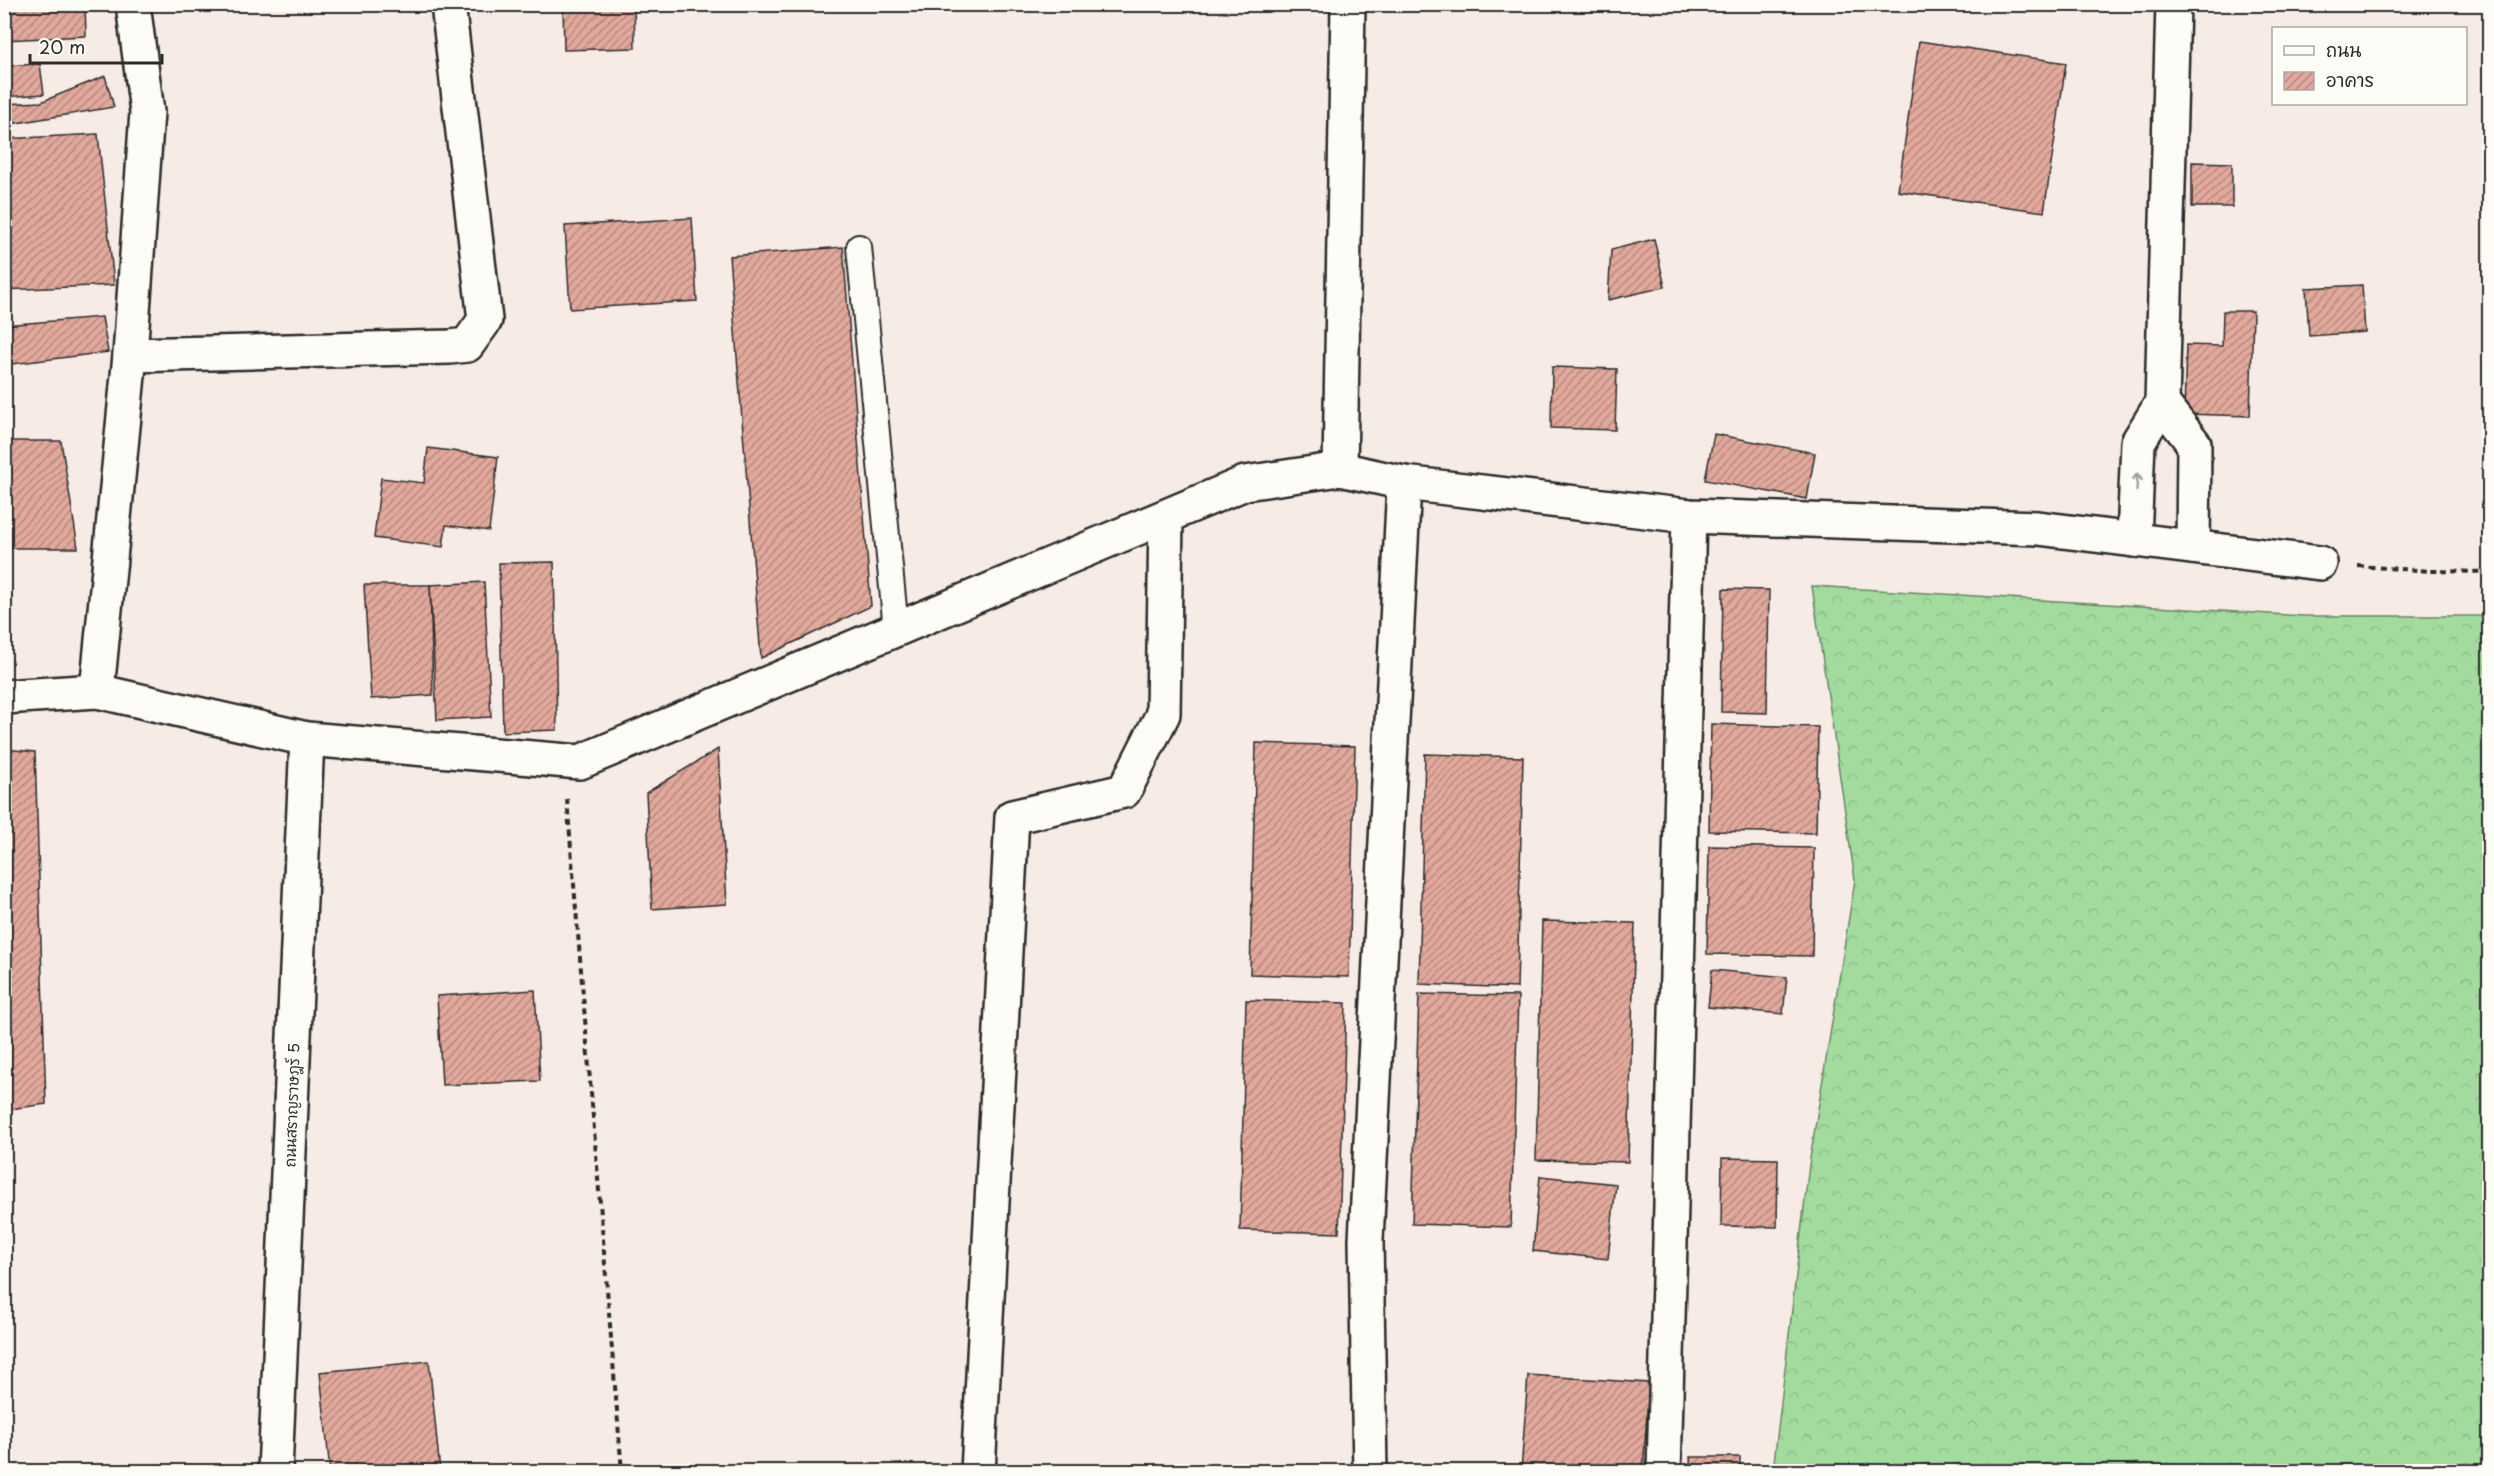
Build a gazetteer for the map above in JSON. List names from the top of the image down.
{
  "streets": {
    "street": ["ถนนสราญราษฎร์ 5"]
  },
  "legend": ["ถนน", "อาคาร"],
  "scale_bar": "20 m"
}
